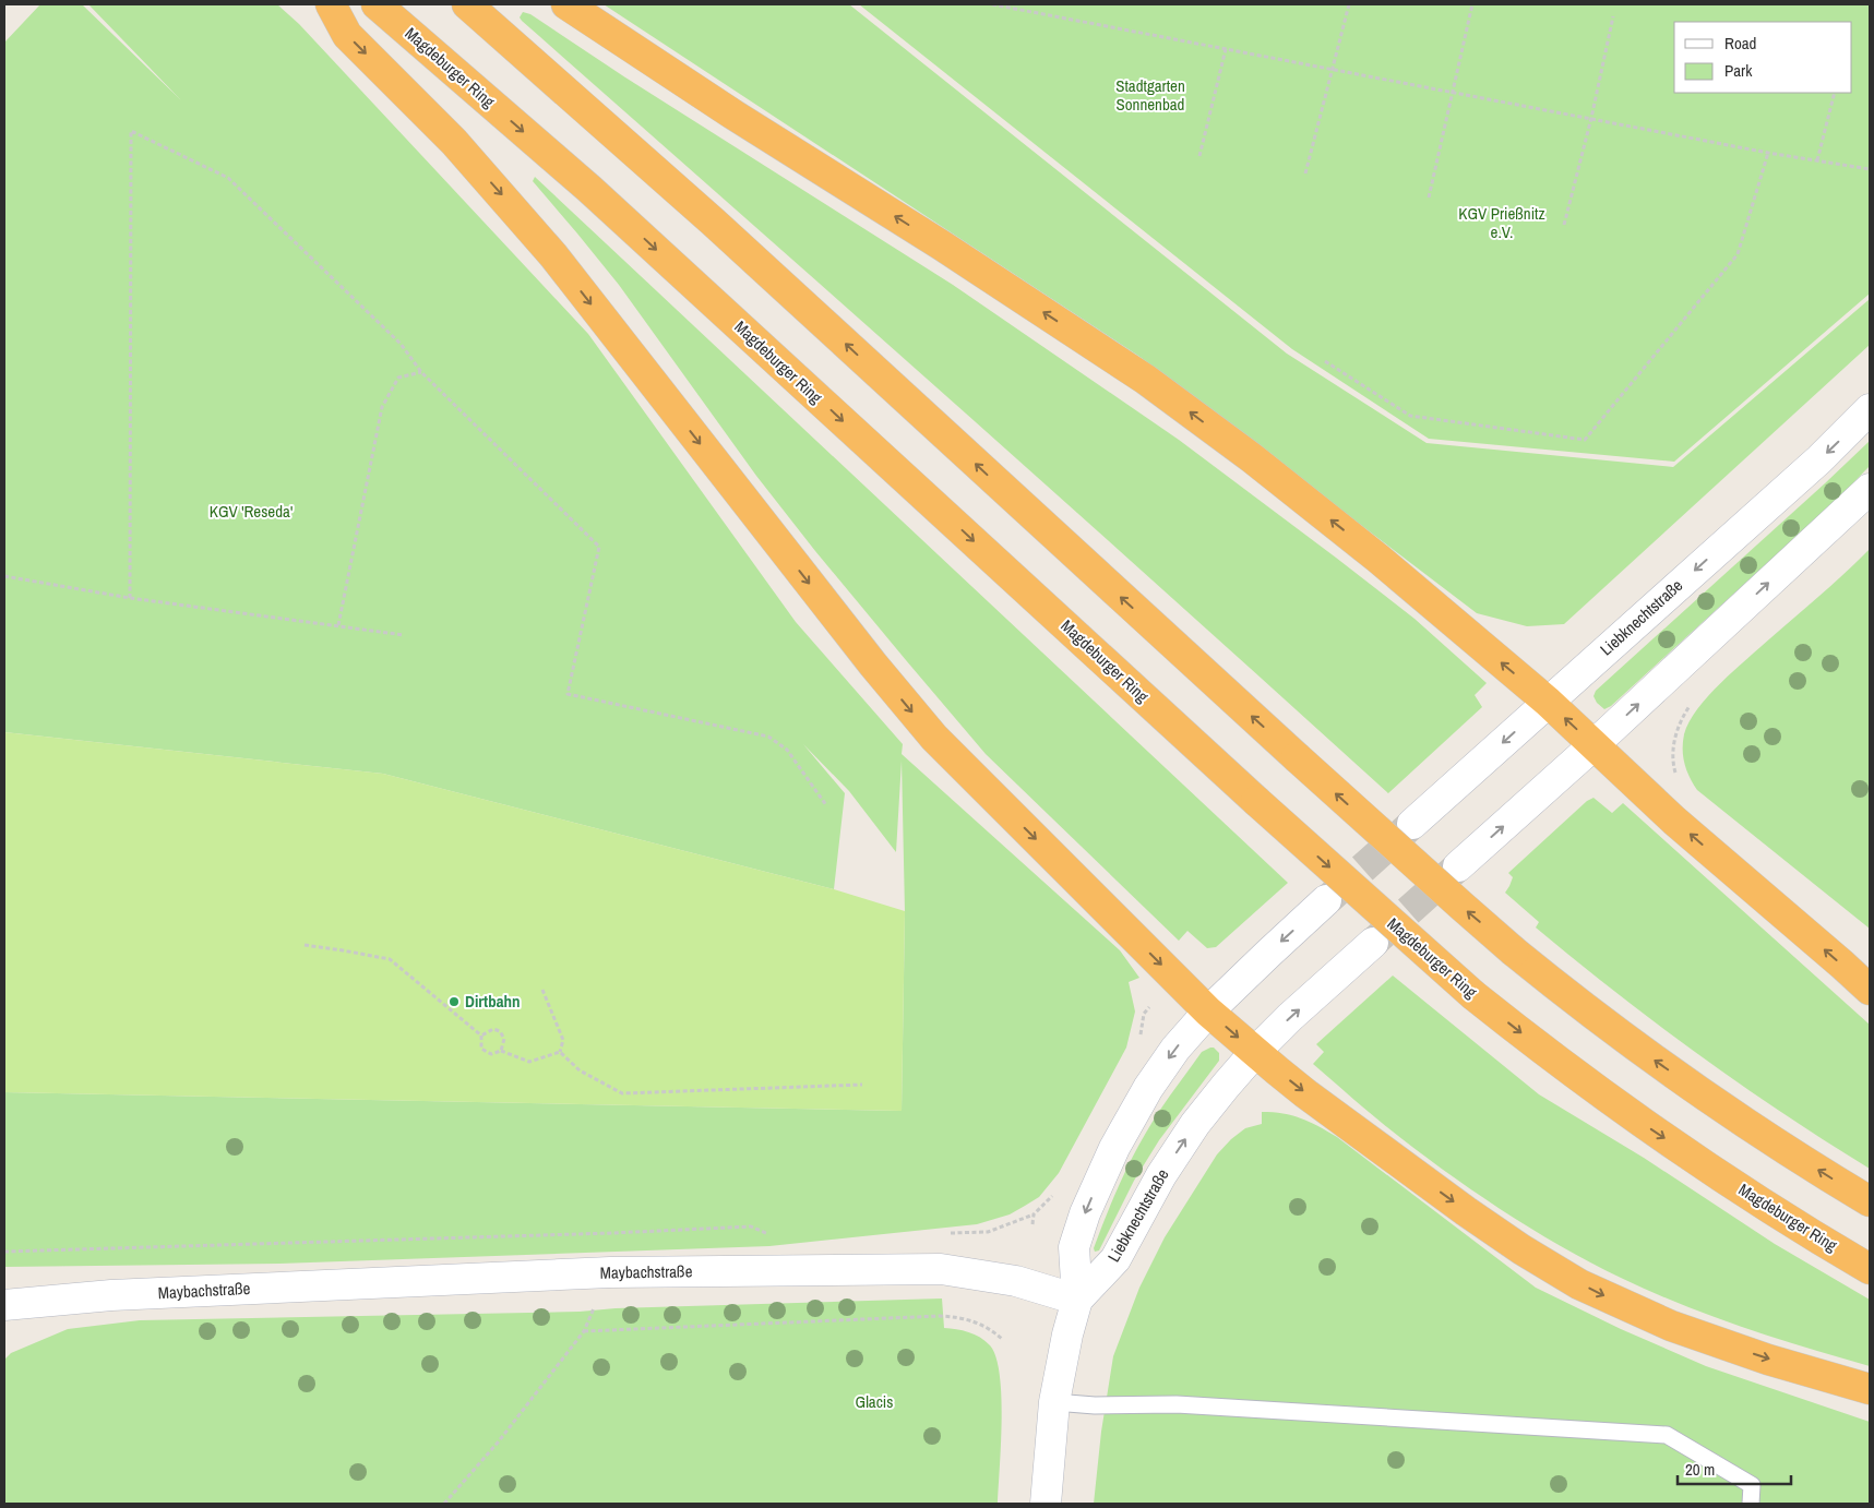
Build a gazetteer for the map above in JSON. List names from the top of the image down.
{
  "streets": {
    "highway": ["Magdeburger Ring"],
    "street": ["Liebknechtstraße", "Maybachstraße"]
  },
  "crossings": [
    ["Liebknechtstraße", "Maybachstraße"]
  ],
  "parks": [
    "Stadtgarten Sonnenbad",
    "KGV Prießnitz e.V.",
    "KGV 'Reseda'",
    "Glacis"
  ],
  "places": ["Dirtbahn"],
  "legend": ["Road", "Park"],
  "scale_bar": "20 m"
}
